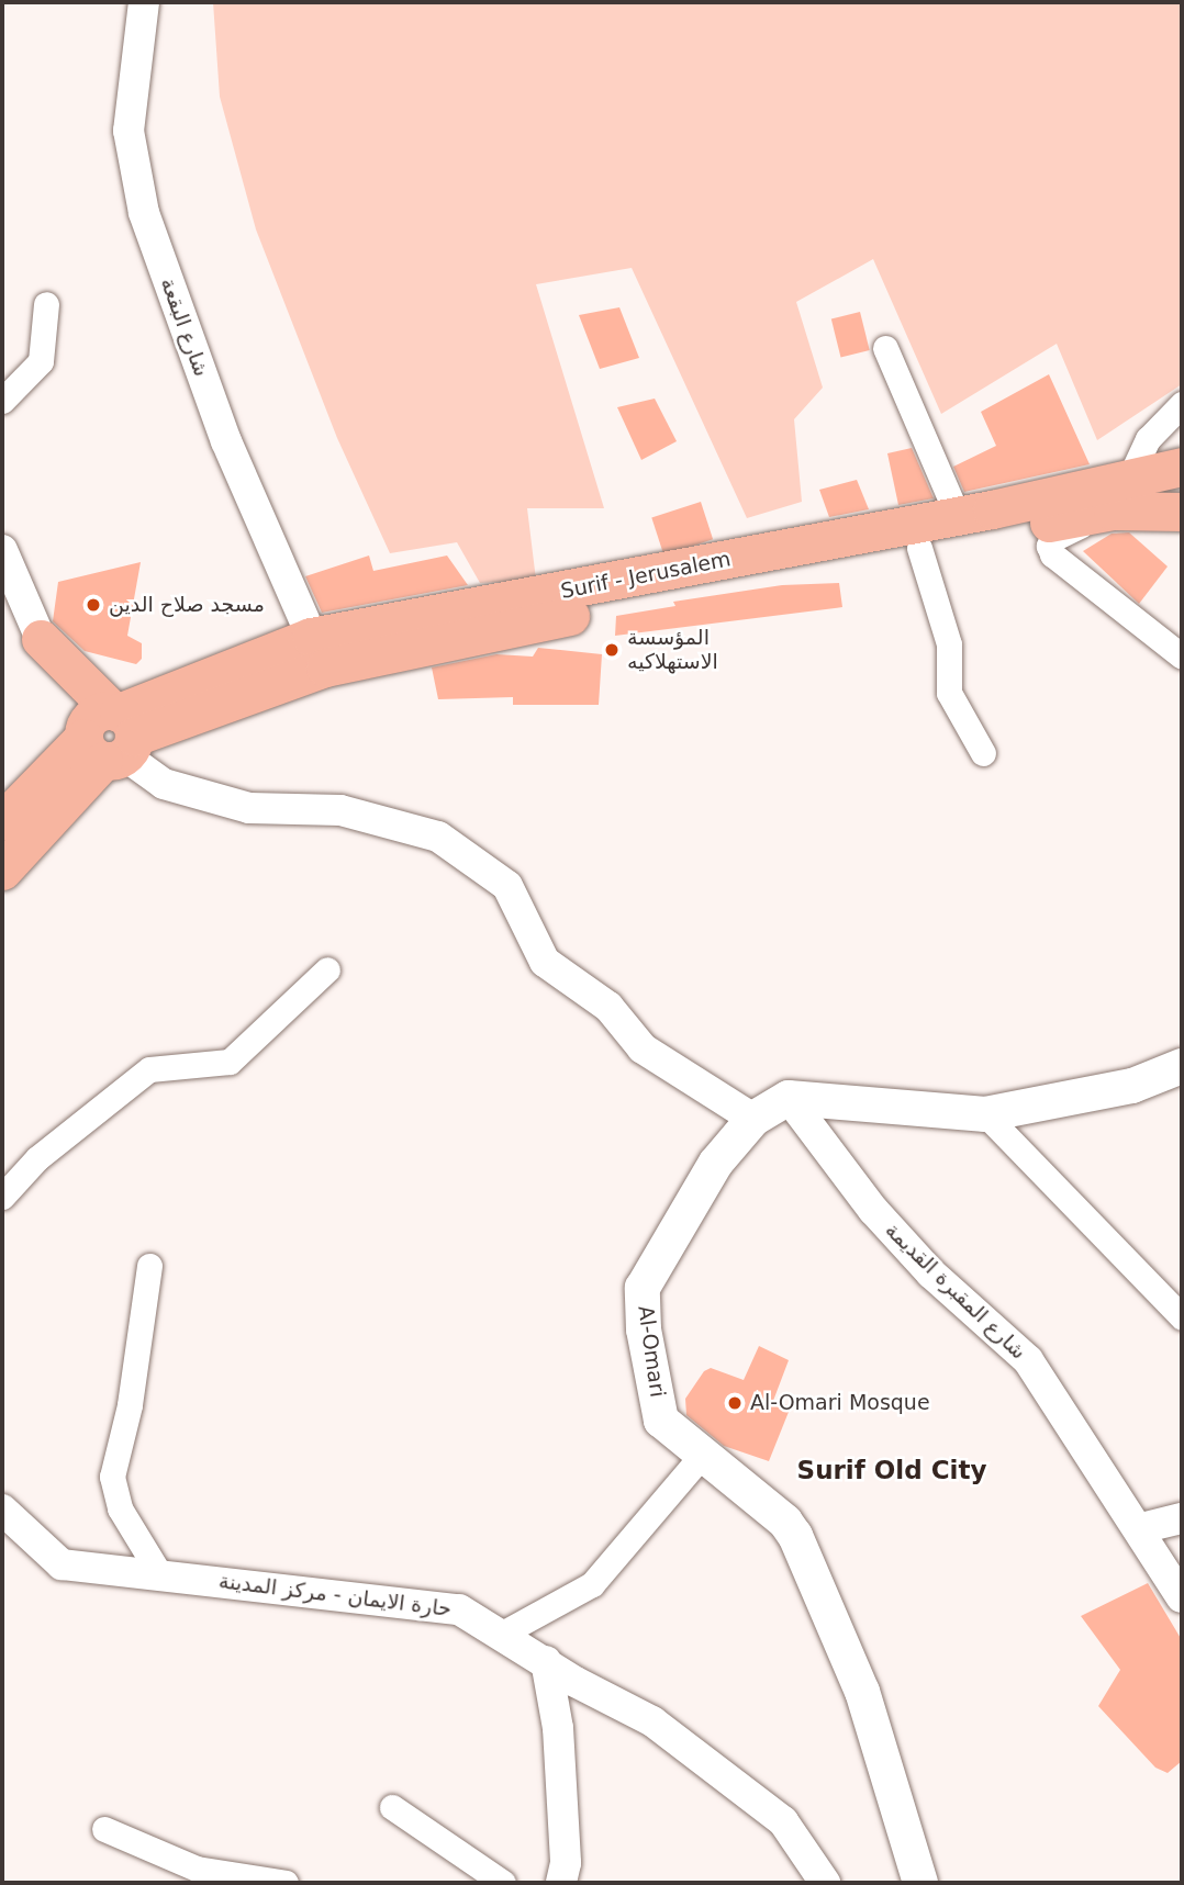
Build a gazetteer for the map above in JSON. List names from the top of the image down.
{
  "streets": {
    "main road": ["Surif - Jerusalem", "Al-Omari"],
    "street": ["شارع البقعة", "شارع المقبرة القديمة", "حارة الايمان - مركز المدينة"]
  },
  "crossings": [
    ["شارع البقعة", "Surif - Jerusalem"],
    ["شارع المقبرة القديمة", "Al-Omari"]
  ],
  "districts": ["Surif Old City"],
  "places": ["مسجد صلاح الدين", "المؤسسة الاستهلاكيه", "Al-Omari Mosque"]
}
